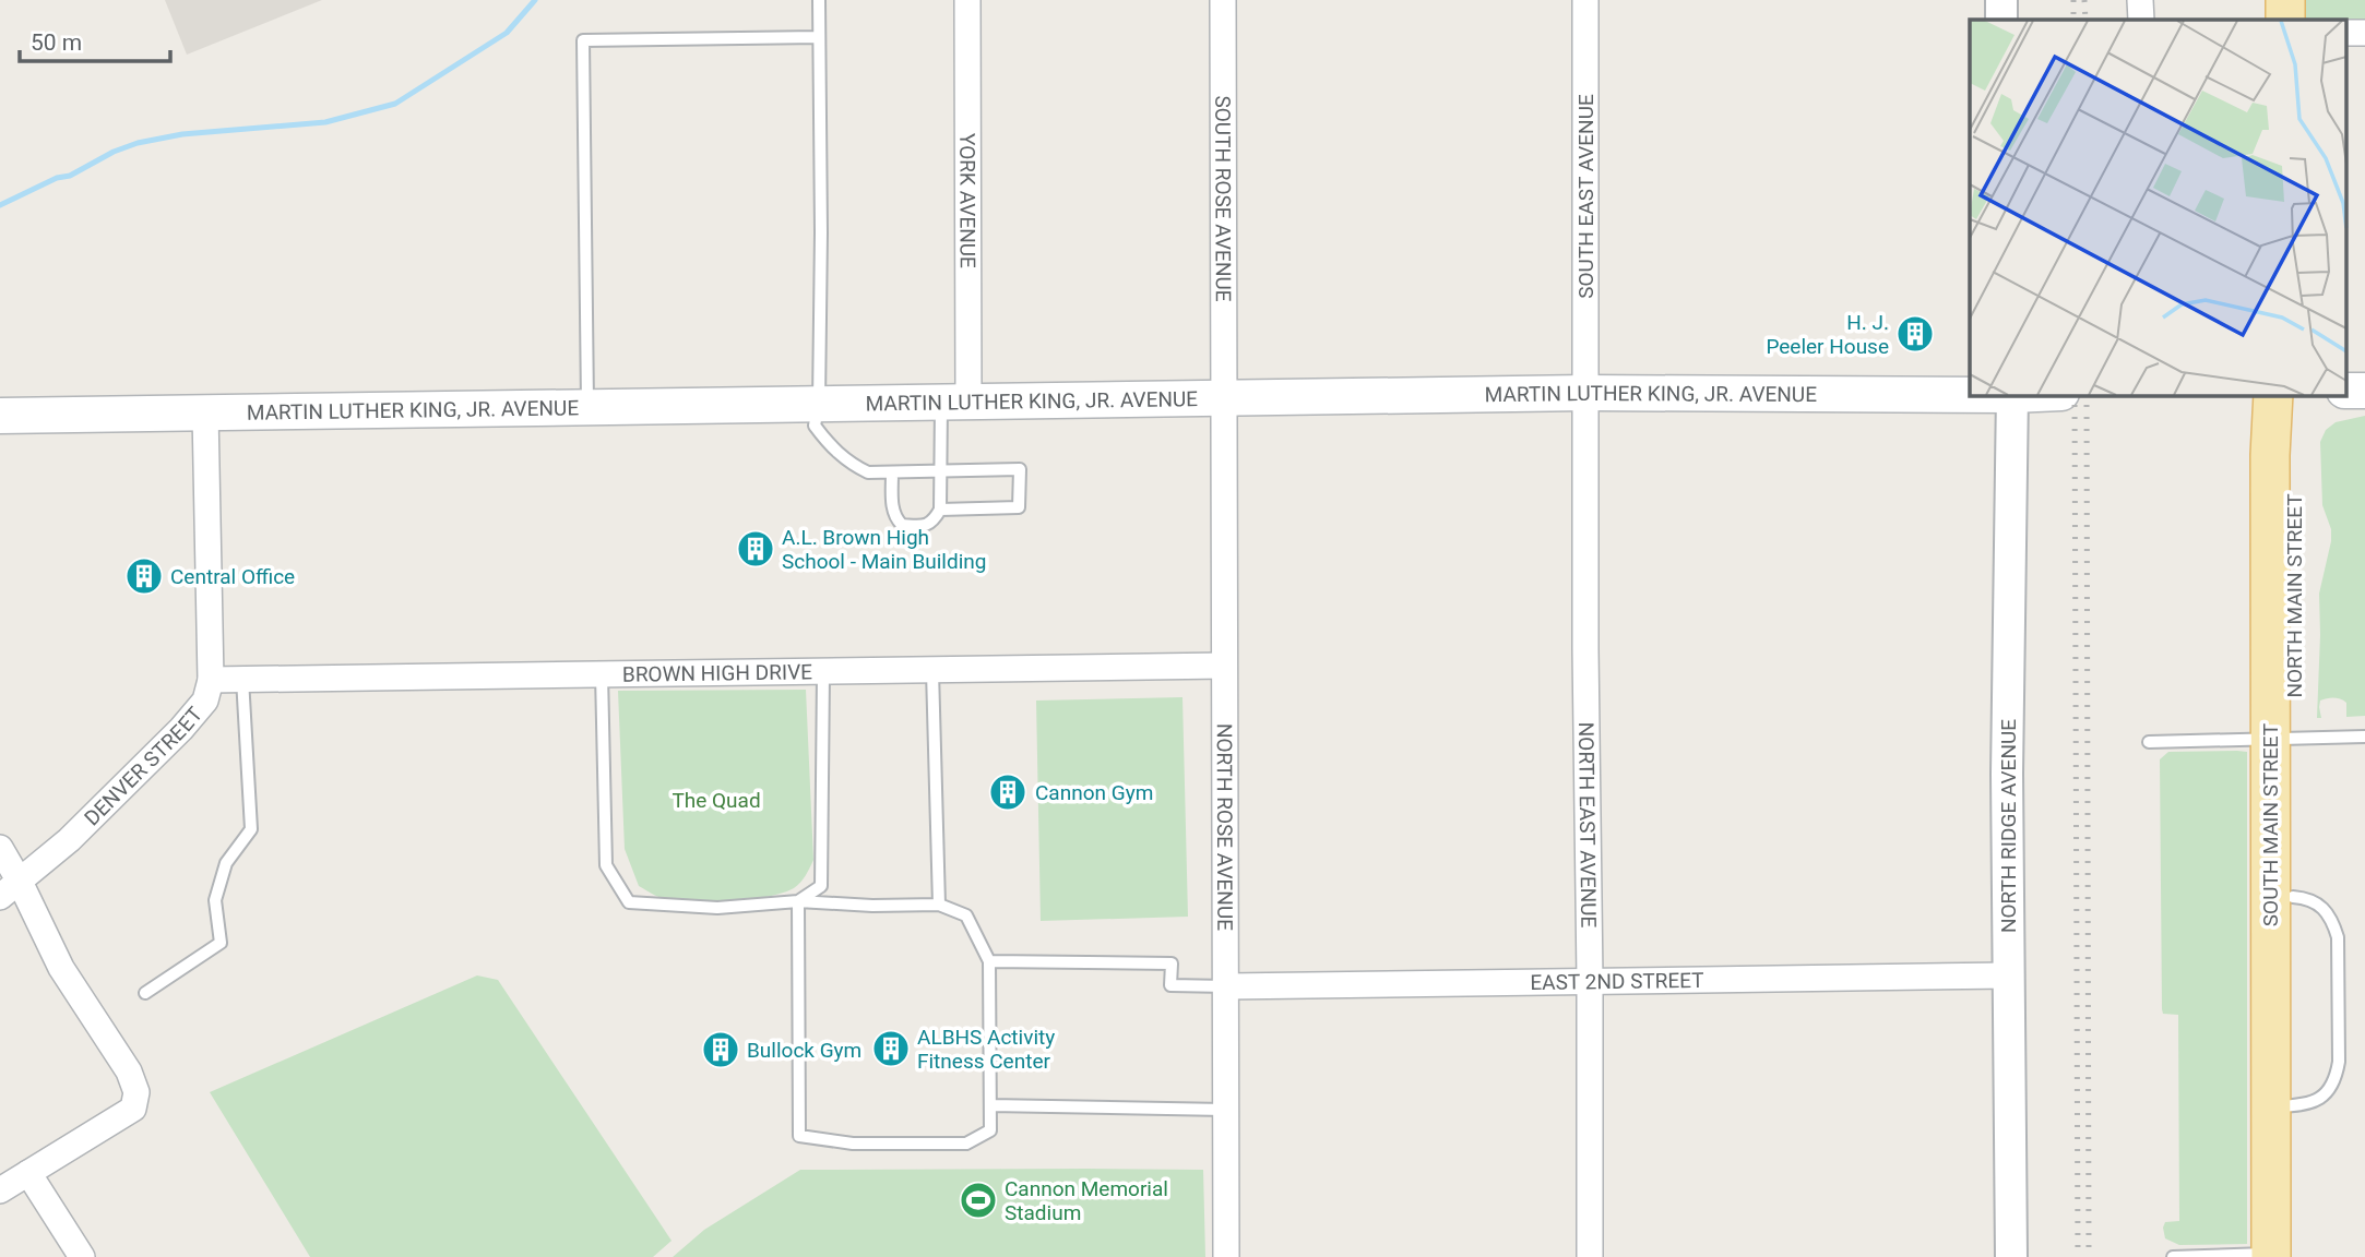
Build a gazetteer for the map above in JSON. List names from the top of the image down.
{
  "streets": {
    "main road": ["MARTIN LUTHER KING, JR. AVENUE", "NORTH MAIN STREET", "SOUTH MAIN STREET"],
    "street": [
      "SOUTH EAST AVENUE",
      "SOUTH ROSE AVENUE",
      "YORK AVENUE",
      "BROWN HIGH DRIVE",
      "DENVER STREET",
      "NORTH EAST AVENUE",
      "NORTH RIDGE AVENUE",
      "NORTH ROSE AVENUE",
      "EAST 2ND STREET"
    ]
  },
  "crossings": [
    ["SOUTH EAST AVENUE", "MARTIN LUTHER KING, JR. AVENUE"],
    ["SOUTH EAST AVENUE", "NORTH EAST AVENUE"],
    ["SOUTH ROSE AVENUE", "MARTIN LUTHER KING, JR. AVENUE"],
    ["SOUTH ROSE AVENUE", "NORTH ROSE AVENUE"],
    ["YORK AVENUE", "MARTIN LUTHER KING, JR. AVENUE"],
    ["MARTIN LUTHER KING, JR. AVENUE", "DENVER STREET"],
    ["MARTIN LUTHER KING, JR. AVENUE", "NORTH EAST AVENUE"],
    ["MARTIN LUTHER KING, JR. AVENUE", "NORTH ROSE AVENUE"],
    ["NORTH MAIN STREET", "SOUTH MAIN STREET"],
    ["BROWN HIGH DRIVE", "DENVER STREET"],
    ["BROWN HIGH DRIVE", "NORTH ROSE AVENUE"],
    ["NORTH EAST AVENUE", "EAST 2ND STREET"],
    ["NORTH RIDGE AVENUE", "EAST 2ND STREET"],
    ["NORTH ROSE AVENUE", "EAST 2ND STREET"]
  ],
  "parks": ["The Quad"],
  "places": {
    "building": [
      "H. J. Peeler House",
      "A.L. Brown High School - Main Building",
      "Central Office",
      "Cannon Gym",
      "ALBHS Activity Fitness Center",
      "Bullock Gym"
    ],
    "sports": ["Cannon Memorial Stadium"]
  },
  "scale_bar": "50 m"
}
